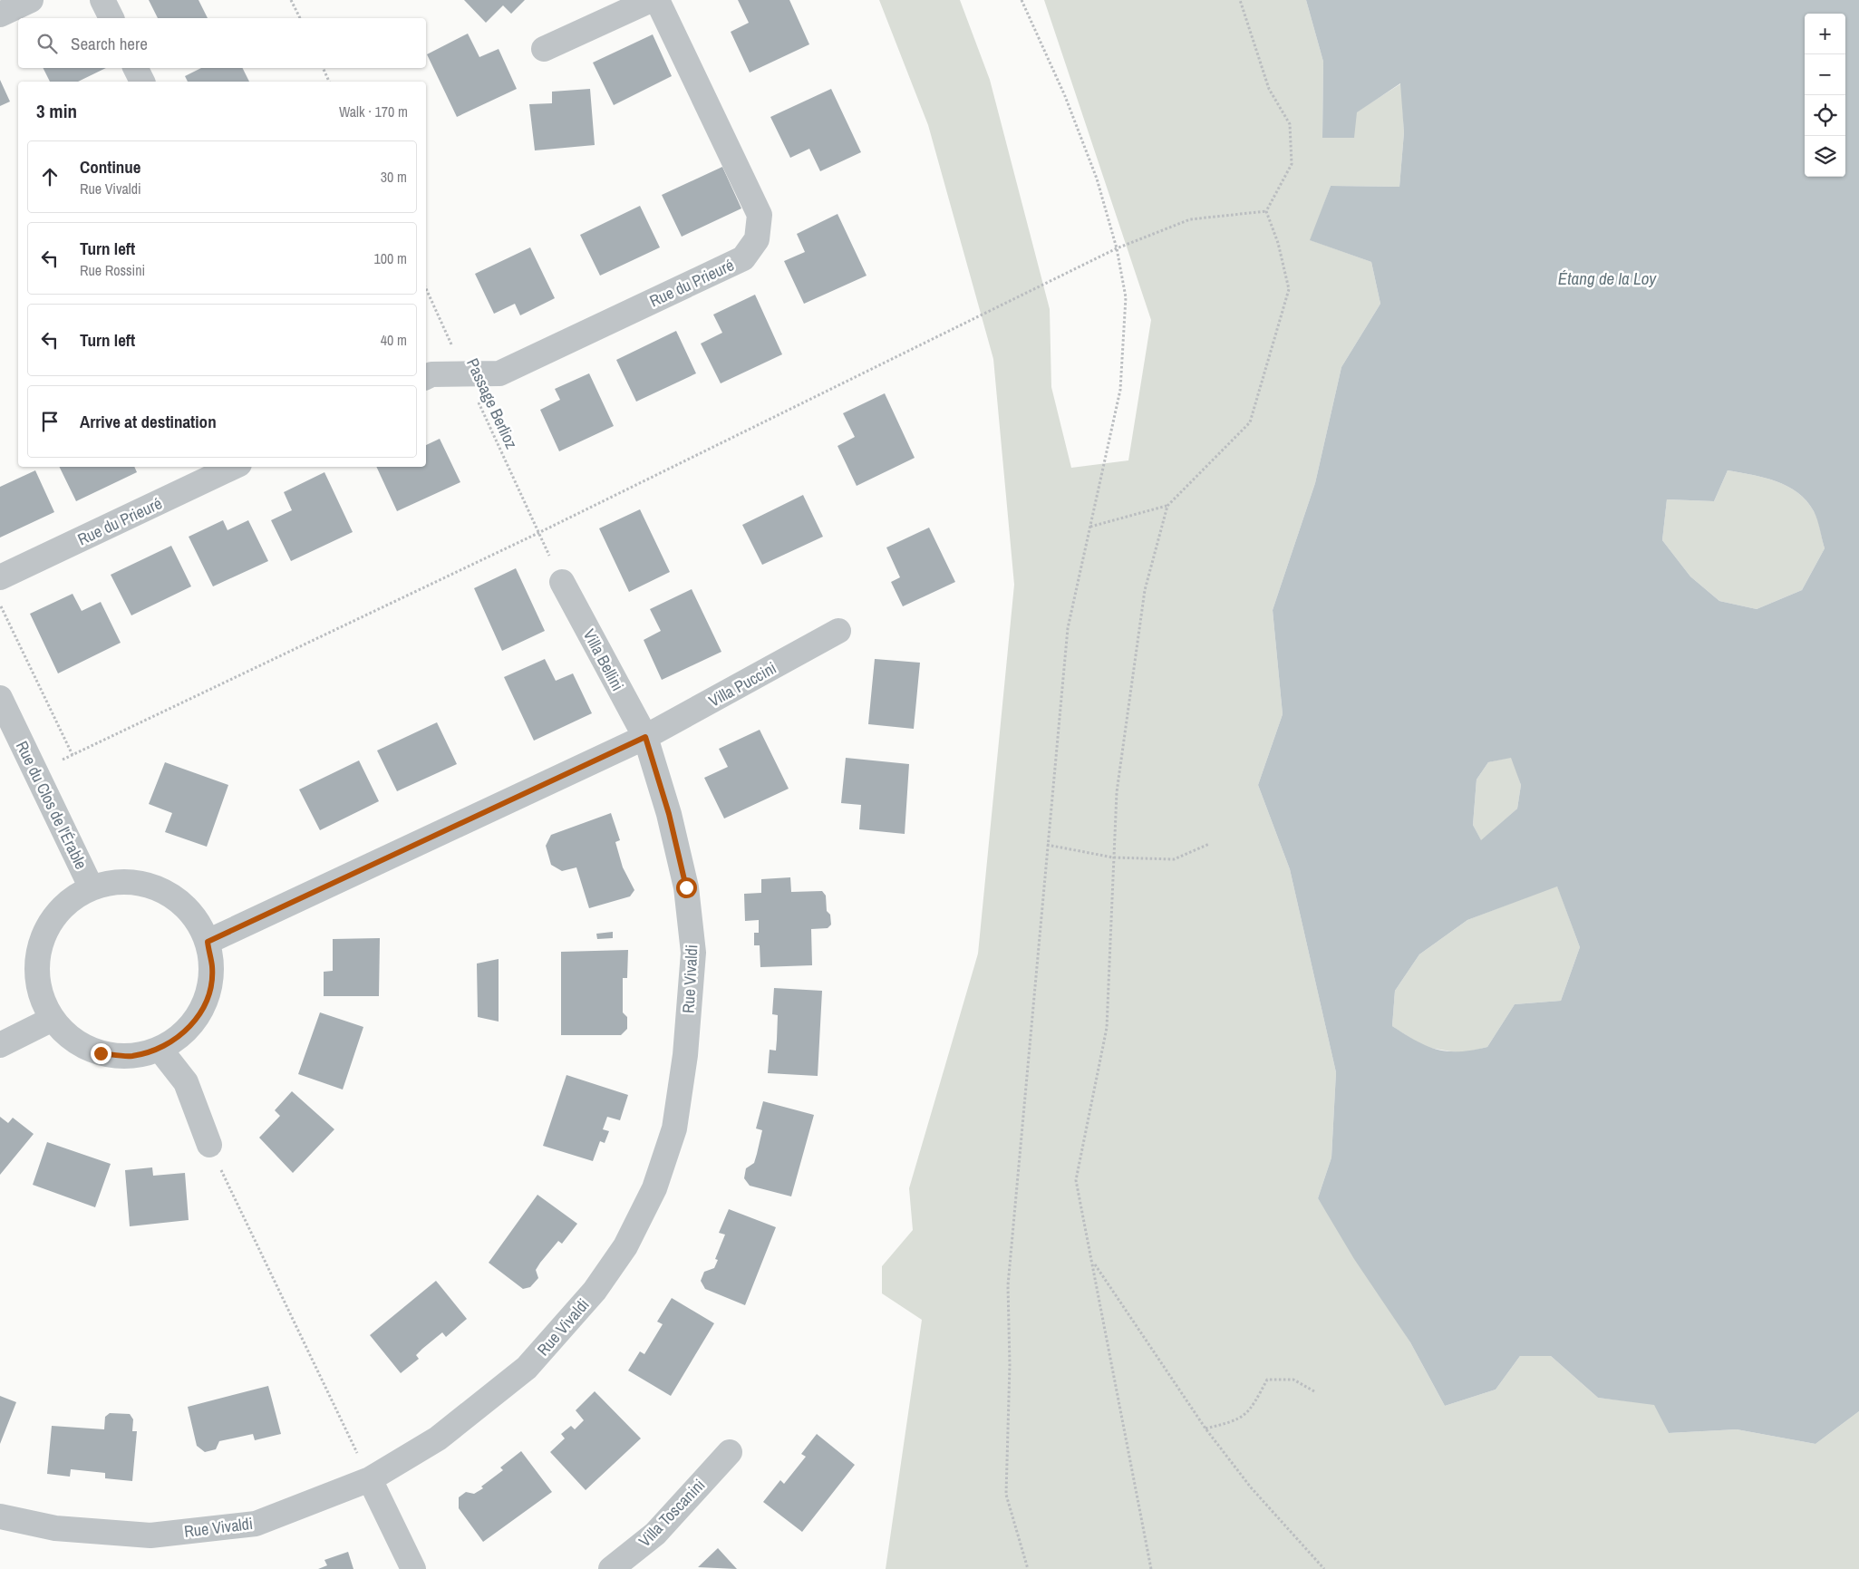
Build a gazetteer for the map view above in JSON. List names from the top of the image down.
{
  "streets": {
    "street": [
      "Rue du Prieuré",
      "Villa Bellini",
      "Villa Puccini",
      "Rue du Clos de l'Érable",
      "Rue Vivaldi",
      "Villa Toscanini"
    ],
    "path": ["Passage Berlioz"]
  },
  "crossings": [
    ["Rue du Prieuré", "Passage Berlioz"],
    ["Villa Bellini", "Villa Puccini"],
    ["Villa Bellini", "Rue Vivaldi"],
    ["Villa Puccini", "Rue Vivaldi"]
  ],
  "water": ["Étang de la Loy"],
  "page": {
    "map_buttons": ["+", "−"],
    "search": "Search here",
    "heading": ["3 min", "Walk · 170 m"],
    "list": [
      ["Continue", "Rue Vivaldi", "30 m"],
      ["Turn left", "Rue Rossini", "100 m"],
      ["Turn left", "40 m"],
      "Arrive at destination"
    ]
  }
}
